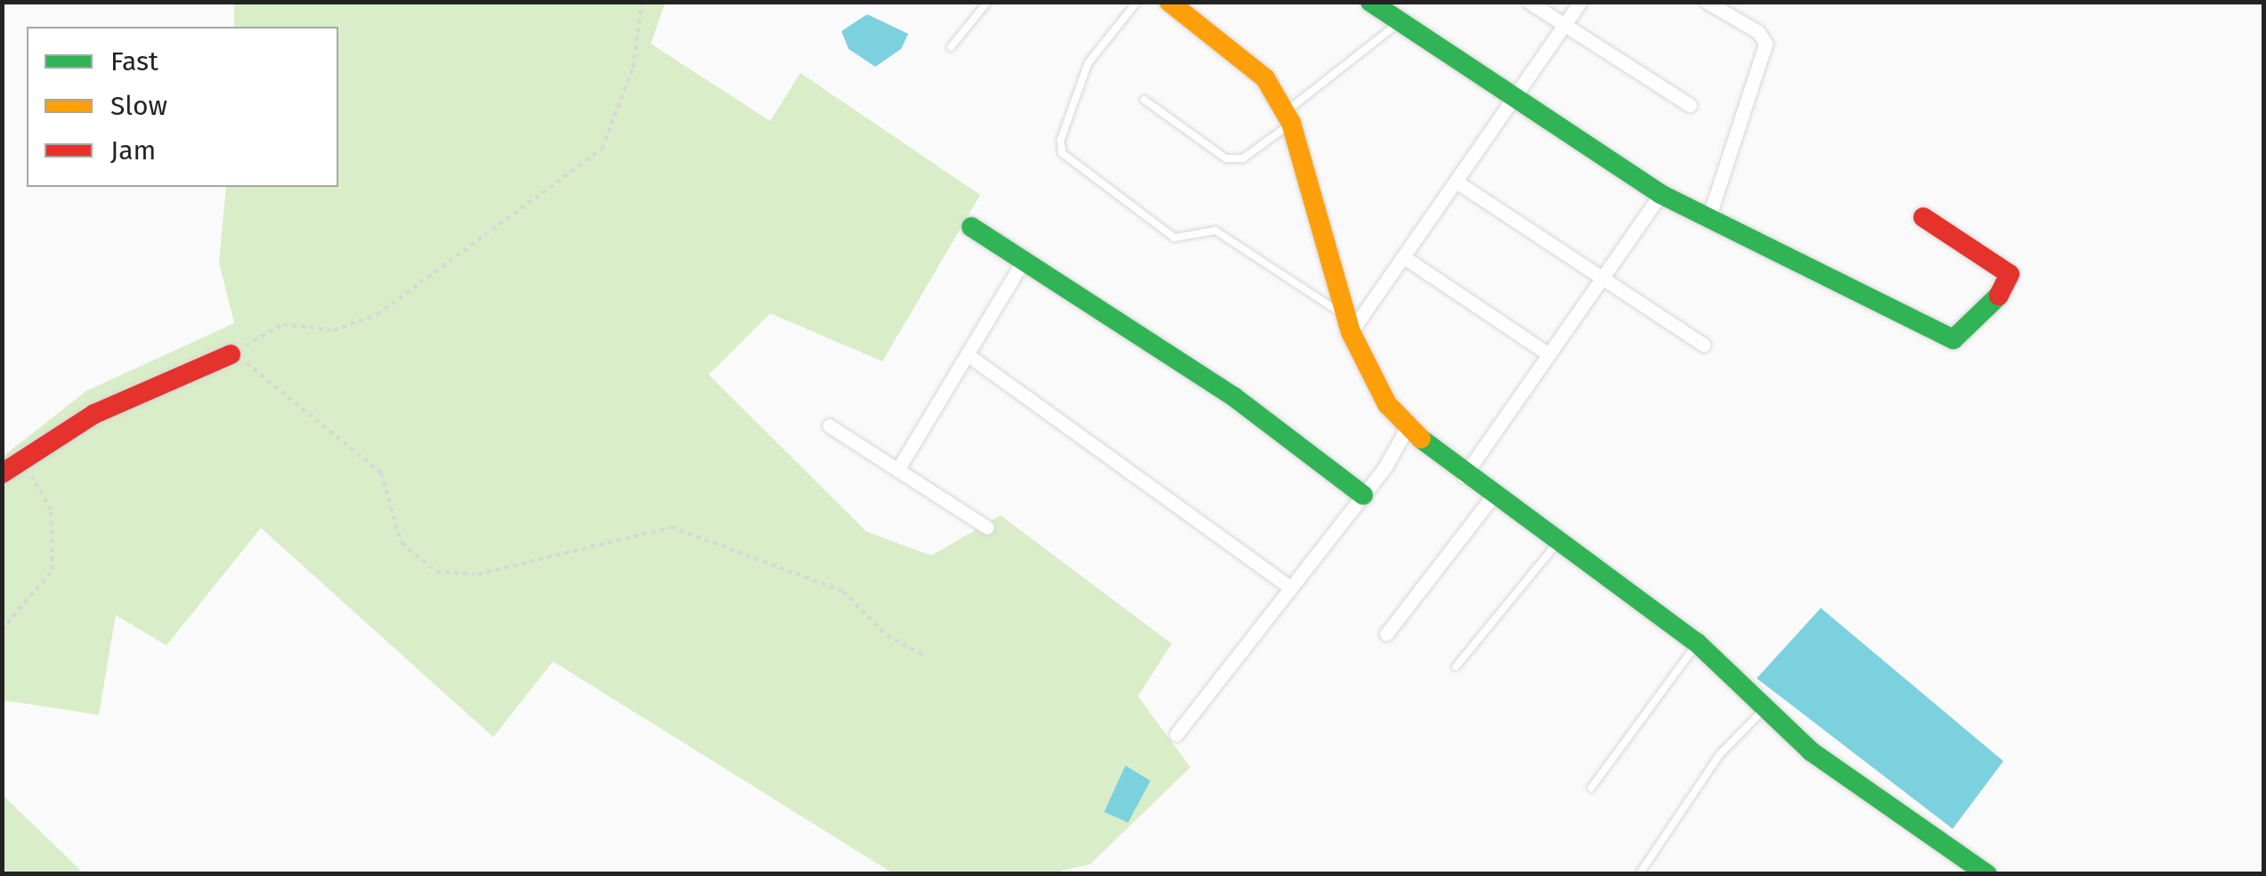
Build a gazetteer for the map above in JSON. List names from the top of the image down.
{
  "legend": ["Fast", "Slow", "Jam"]
}
